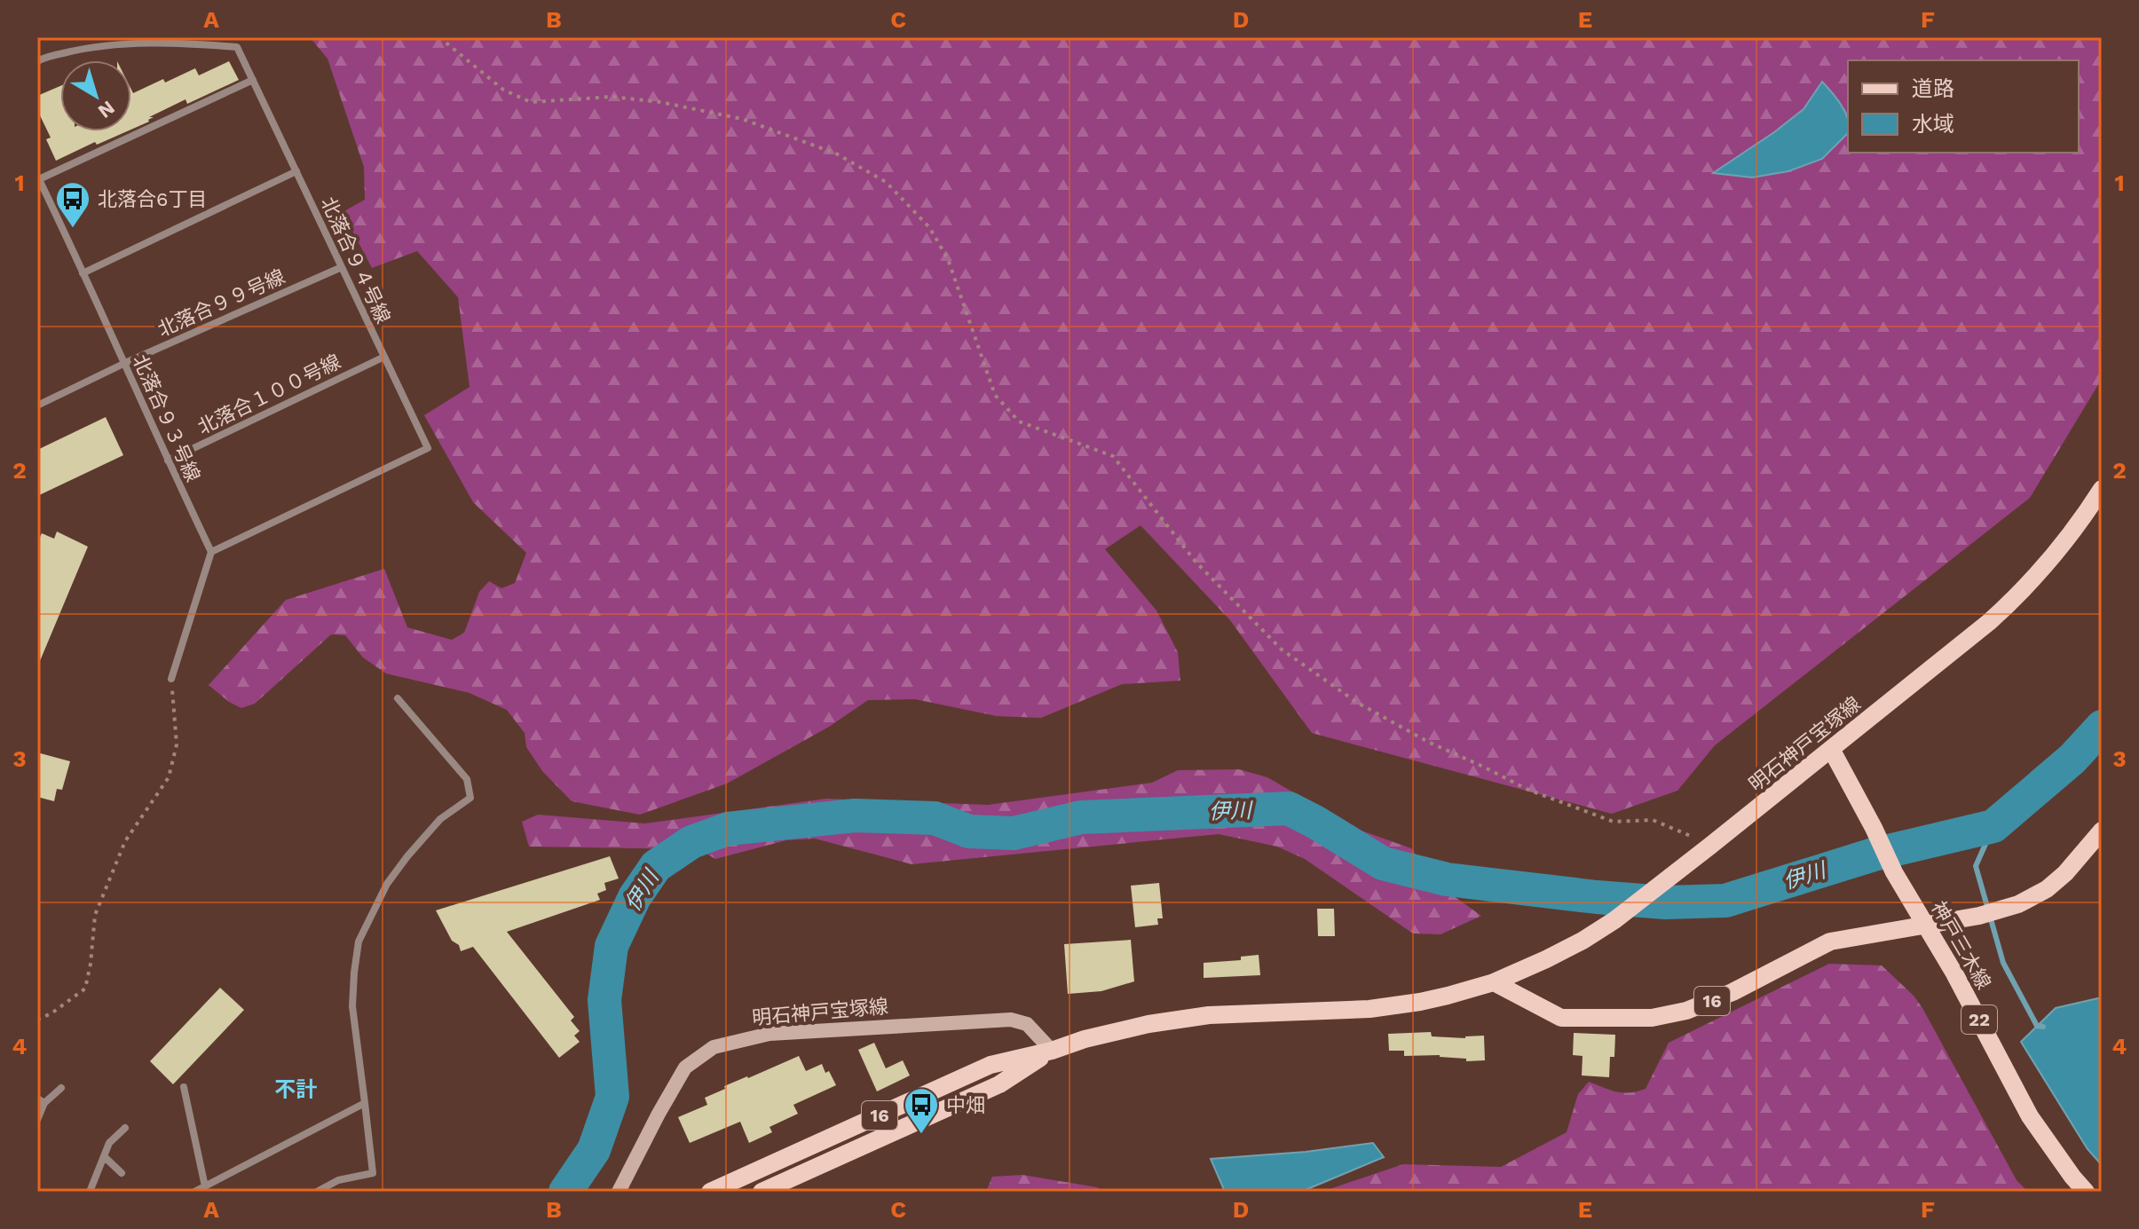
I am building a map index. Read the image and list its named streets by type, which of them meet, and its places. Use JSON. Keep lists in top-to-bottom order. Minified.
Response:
{"streets":{"main road":["明石神戸宝塚線","神戸三木線","16","22"],"street":["北落合９４号線","北落合９９号線","北落合１００号線","北落合９３号線"]},"crossings":[["北落合９４号線","北落合９９号線"],["北落合９４号線","北落合１００号線"],["北落合９４号線","北落合９３号線"],["北落合９９号線","北落合９３号線"],["北落合１００号線","北落合９３号線"],["明石神戸宝塚線","神戸三木線"],["明石神戸宝塚線","16"],["神戸三木線","16"]],"districts":["不計"],"water":["伊川"],"places":{"bus stop":["北落合6丁目","中畑"]},"legend":["道路","水域"],"north":"bottom right","grid":{"columns":["A","B","C","D","E","F"],"rows":["1","2","3","4"]}}
